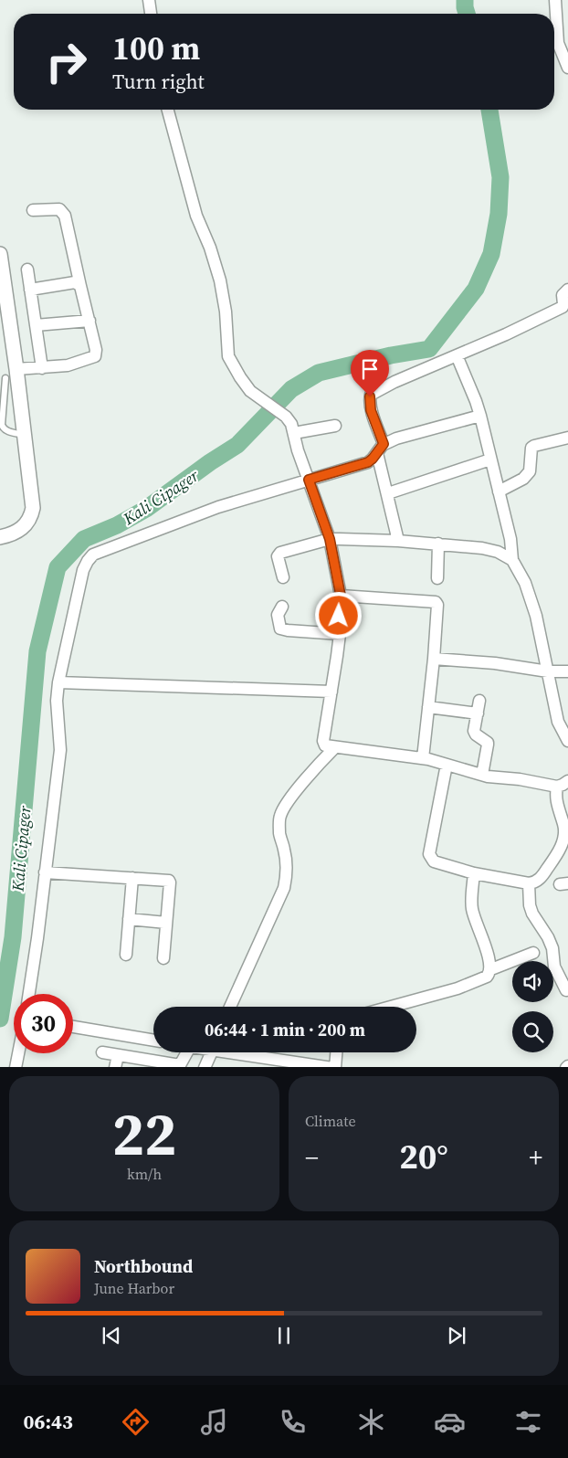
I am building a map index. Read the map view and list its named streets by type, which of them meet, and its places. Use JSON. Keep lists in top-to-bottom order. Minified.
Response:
{"water":["Kali Cipager"],"page":{"turn":["100 m","Turn right"],"limit":"30","trip":"06:44 · 1 min · 200 m","tile":[["22","km/h"],"Climate"],"heat":["−","20°","+"],"song":["Northbound","June Harbor"],"tabs":"06:43"}}
